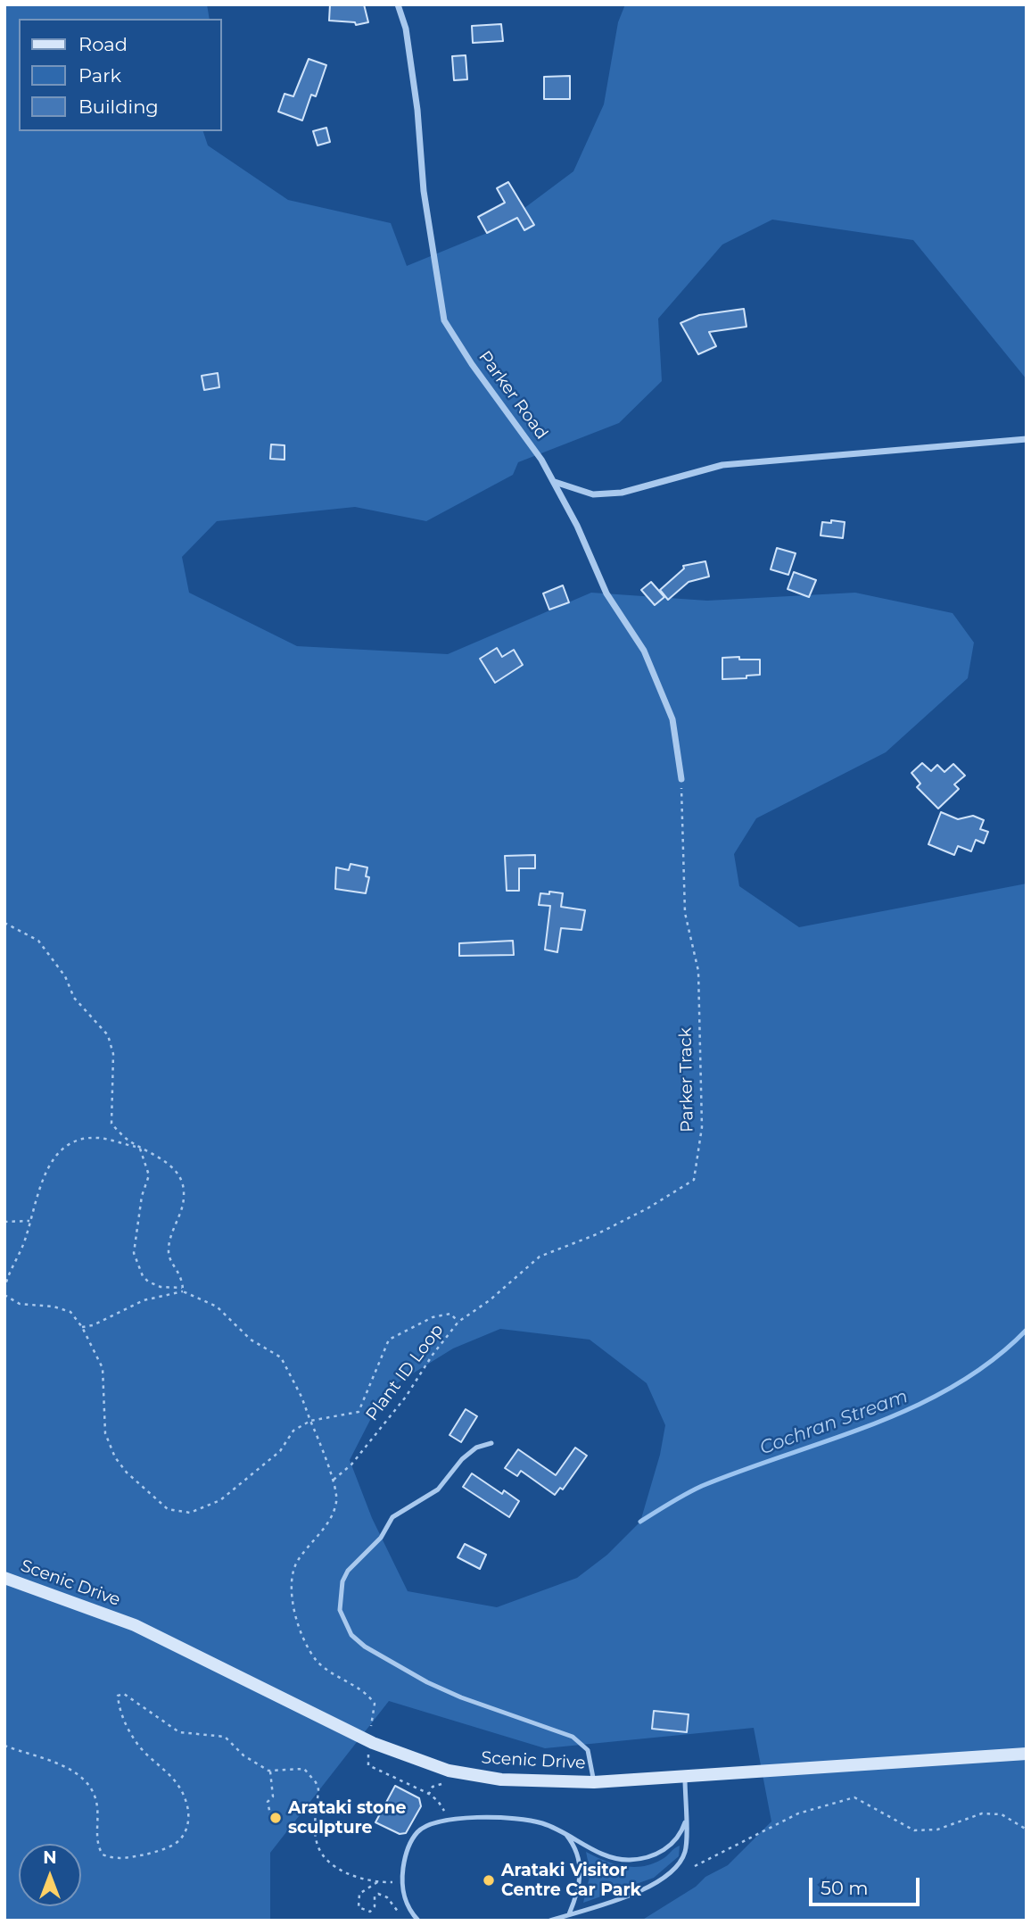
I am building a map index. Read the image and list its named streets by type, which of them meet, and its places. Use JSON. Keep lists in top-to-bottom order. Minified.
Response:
{"streets":{"street":["Parker Road","Scenic Drive"],"path":["Parker Track","Plant ID Loop"]},"crossings":[["Parker Road","Parker Track"],["Parker Track","Plant ID Loop"]],"water":["Cochran Stream"],"places":["Arataki stone sculpture","Arataki Visitor Centre Car Park"],"legend":["Road","Park","Building"],"scale_bar":"50 m","north":"top"}
